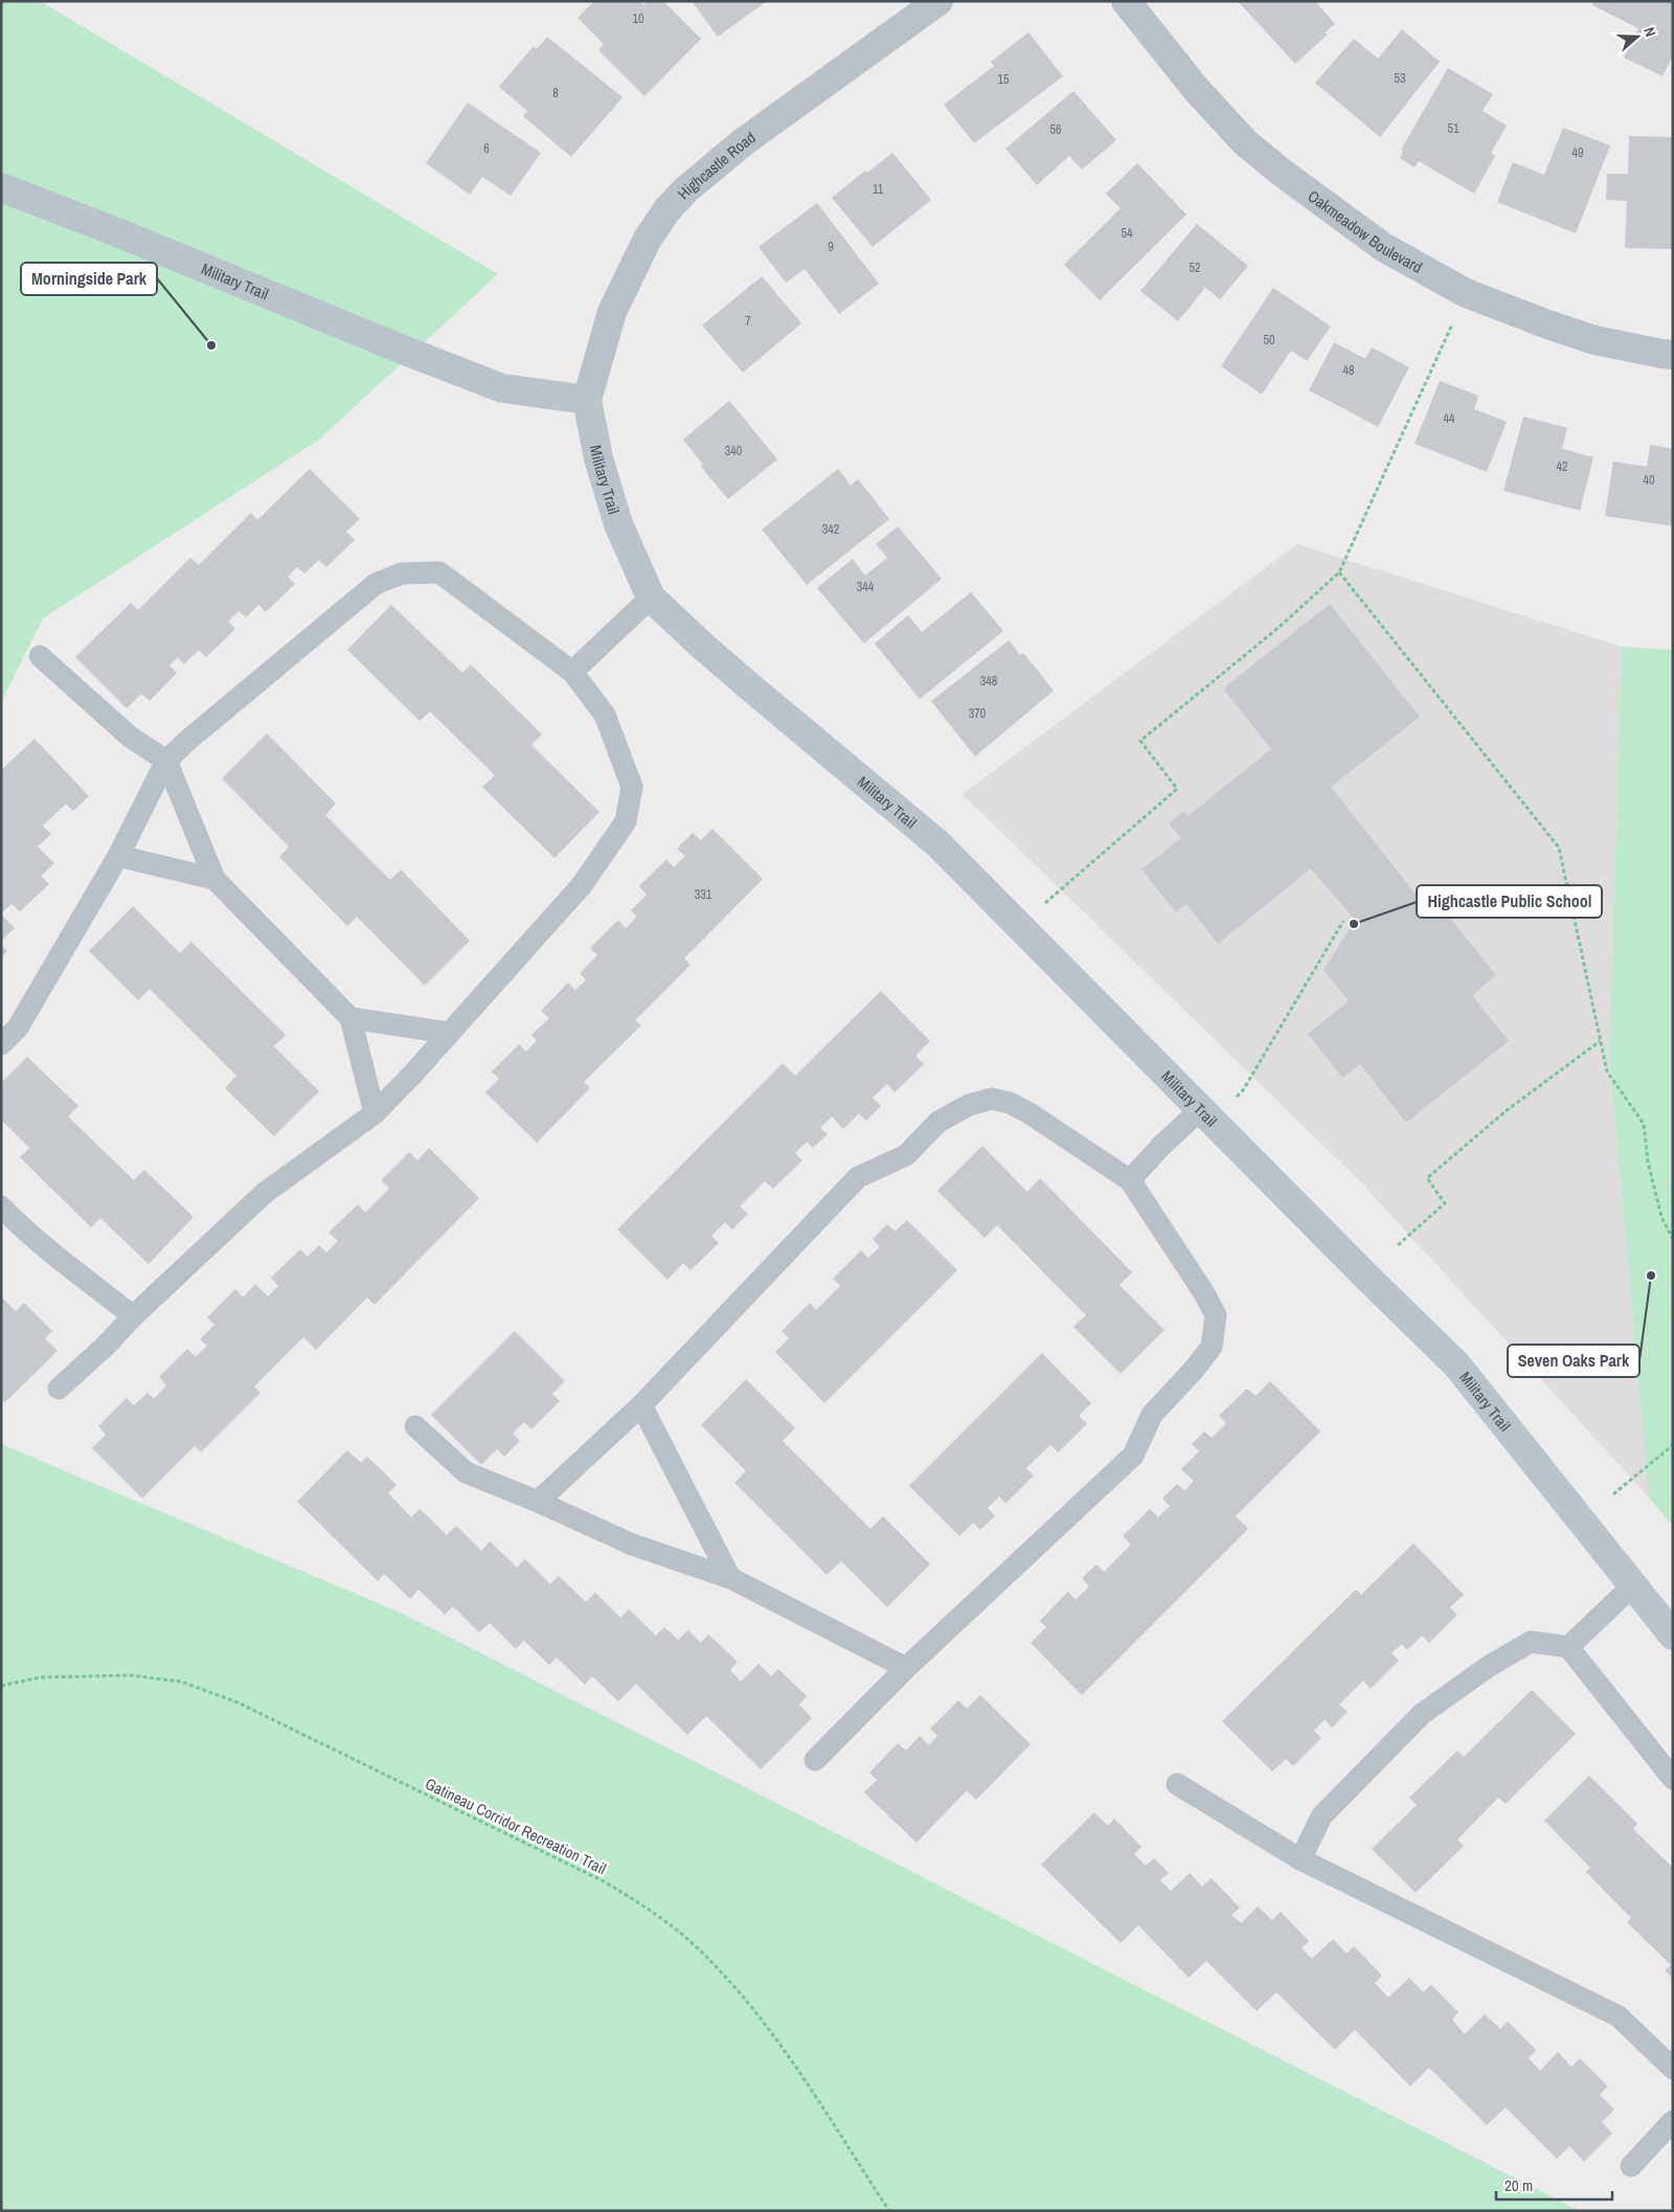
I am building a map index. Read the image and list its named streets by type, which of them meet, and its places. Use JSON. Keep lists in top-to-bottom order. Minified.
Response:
{"streets":{"street":["Highcastle Road","Oakmeadow Boulevard","Military Trail"],"path":["Gatineau Corridor Recreation Trail"]},"crossings":[["Highcastle Road","Military Trail"]],"places":["Morningside Park","Highcastle Public School","Seven Oaks Park"],"house_numbers":["10","53","15","8","51","56","6","49","11","54","9","52","7","50","48","44","340","42","40","342","344","348","370","331"],"scale_bar":"20 m","north":"right"}
